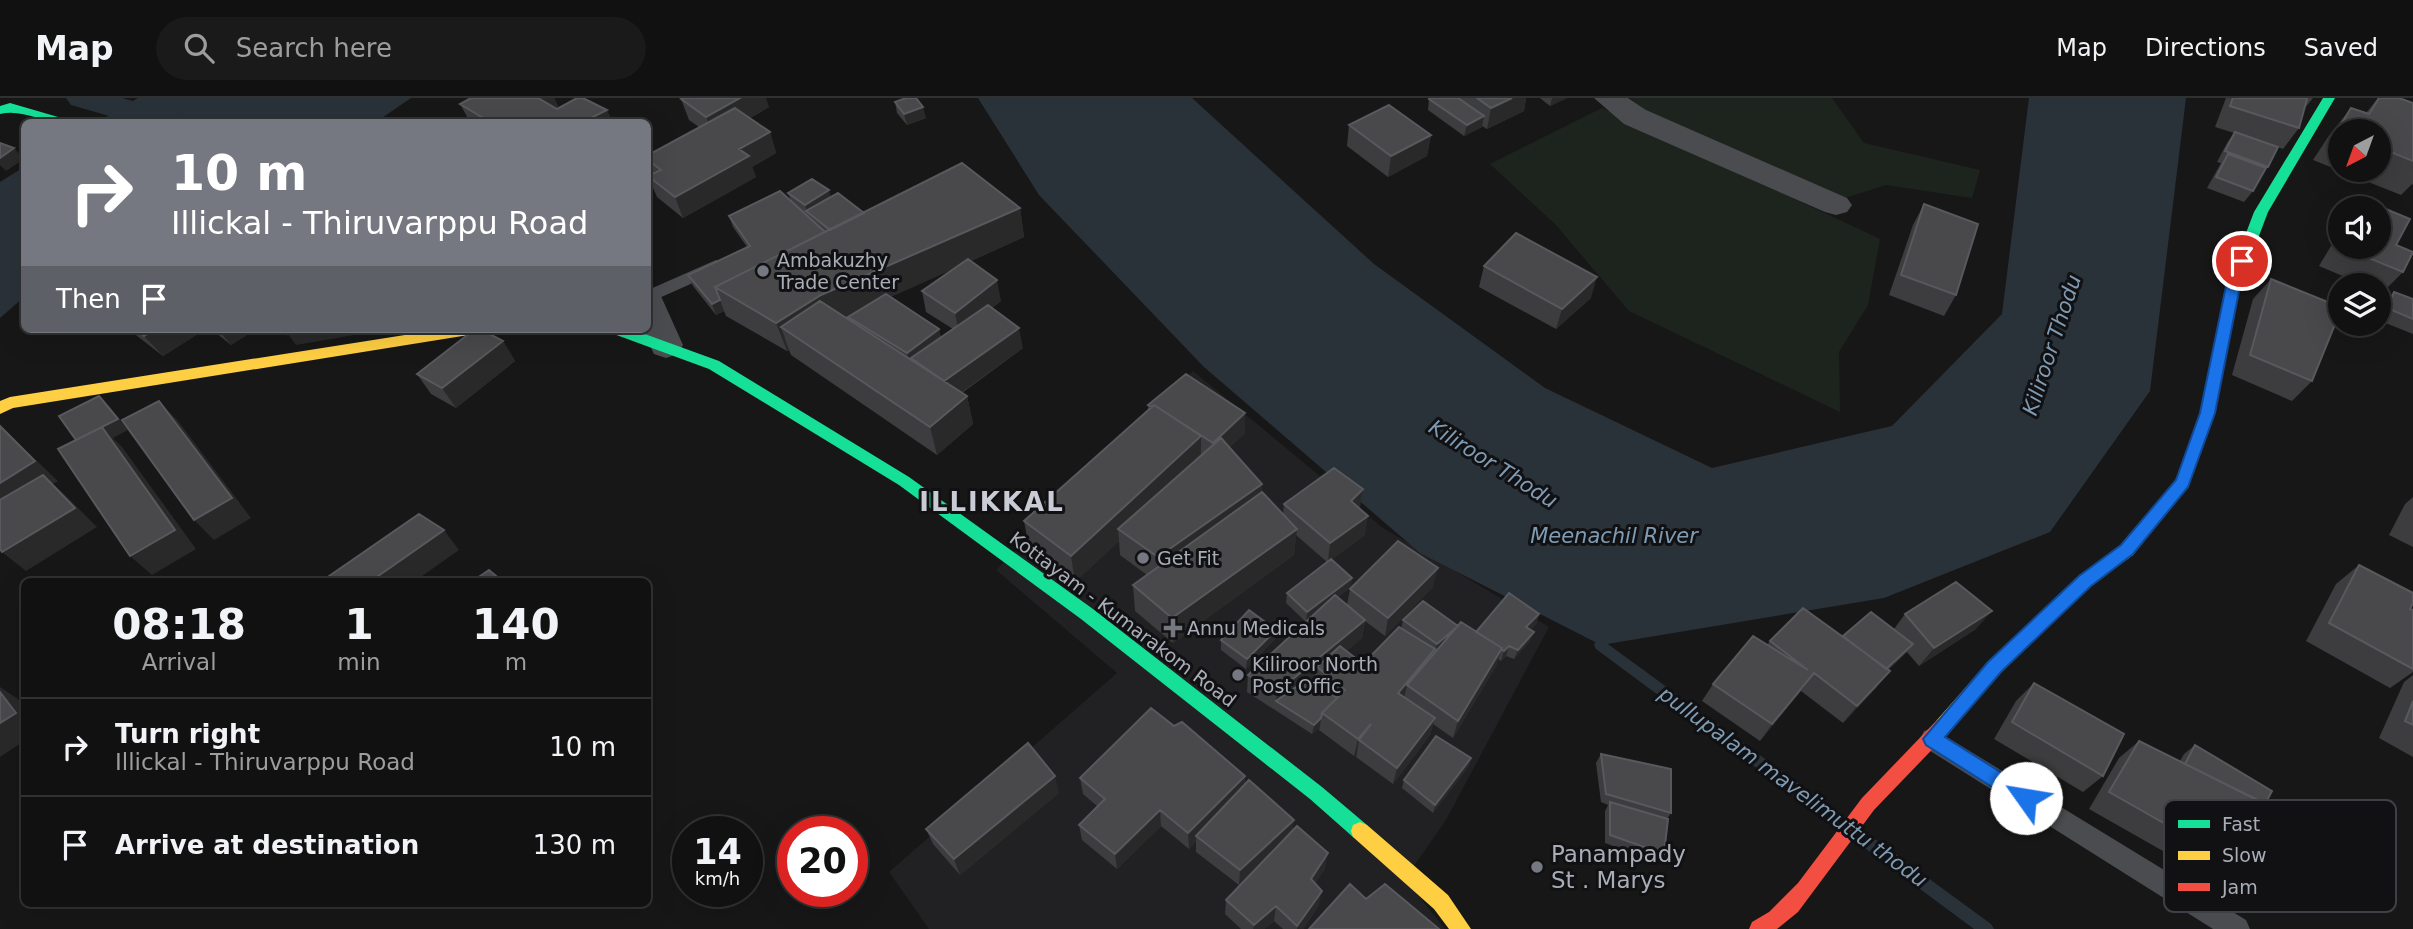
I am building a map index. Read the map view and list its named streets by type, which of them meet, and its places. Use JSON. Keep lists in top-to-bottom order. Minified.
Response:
{"streets":{"main road":["Kottayam - Kumarakom Road"]},"districts":["ILLIKKAL"],"water":["Kiliroor Thodu","Meenachil River","pullupalam mavelimuttu thodu"],"places":{"other":["Ambakuzhy Trade Center","Get Fit","Kiliroor North Post Offic","Panampady St . Marys"],"health":["Annu Medicals"]},"legend":["Fast","Slow","Jam"],"north":"bottom left","page":{"header":"Map","search":"Search here","nav":["Map","Directions","Saved"],"turn":["10 m","Illickal - Thiruvarppu Road"],"then":"Then","eta":["08:18","Arrival","1","min","140","m"],"list":[{"name":"Turn right","note":"Illickal - Thiruvarppu Road","value":"10 m"},{"name":"Arrive at destination","value":"130 m"}],"speed":"14 km/h","limit":"20"}}
